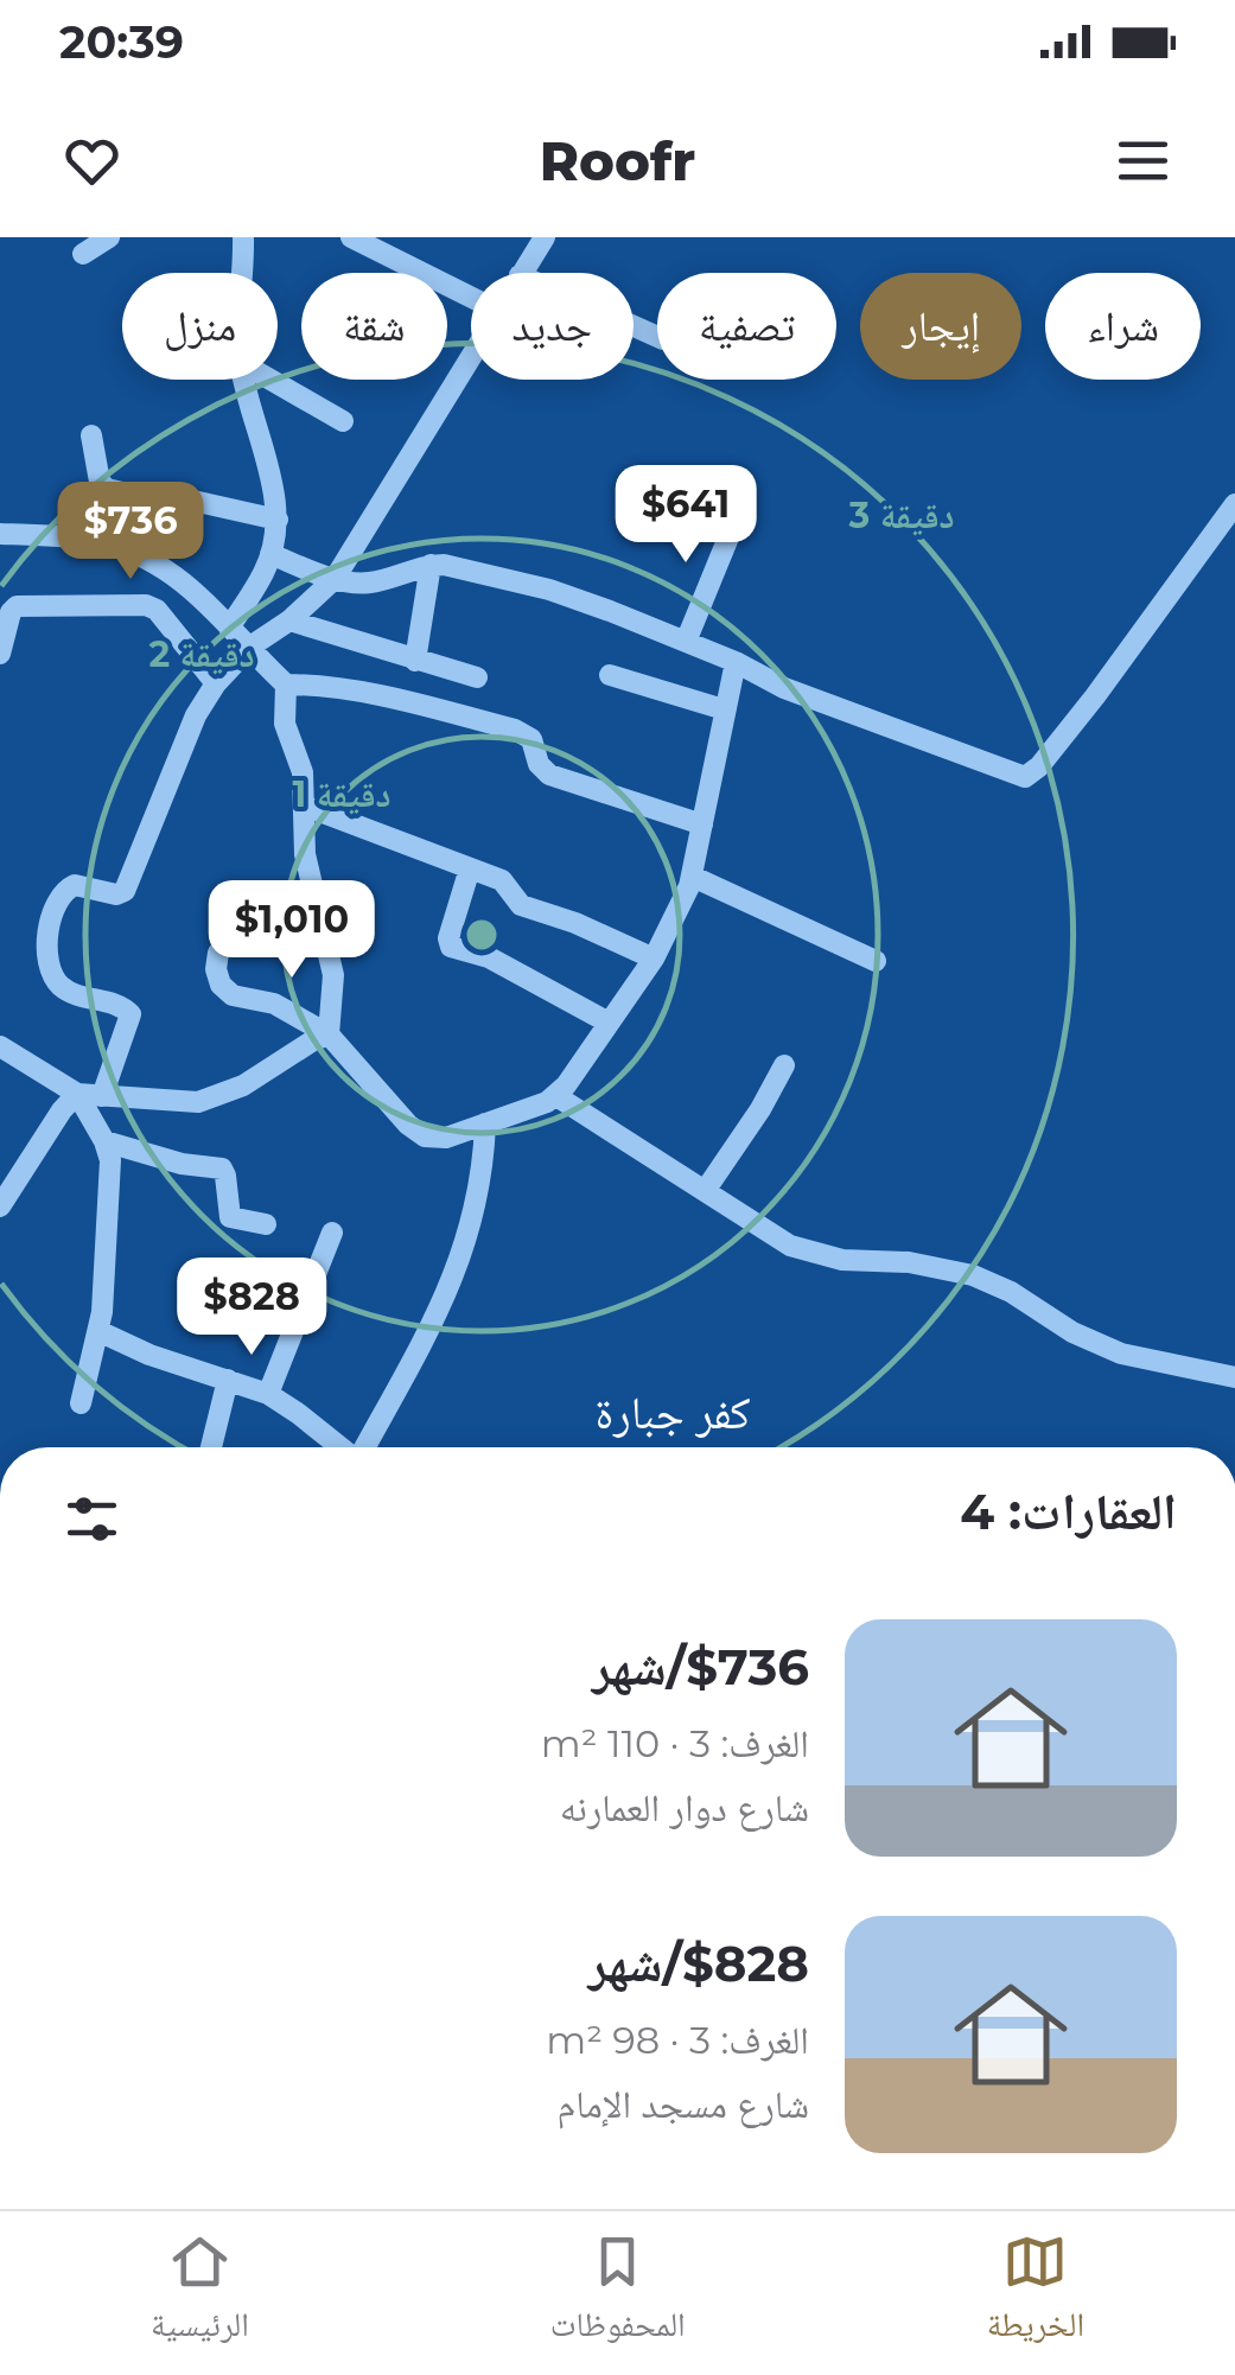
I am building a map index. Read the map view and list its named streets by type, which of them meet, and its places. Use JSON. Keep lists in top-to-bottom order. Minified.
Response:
{"districts":["كفر جبارة"],"page":{"status":"20:39","header":"Roofr","chip":["شراء","إيجار","تصفية","جديد","شقة","منزل"],"price":["$641","$736","$1,010","$828"],"heading":"العقارات: 4","list":[{"name":"$736/شهر","note":"الغرف: 3 · 110 m² · شارع دوار العمارنه"},{"name":"$828/شهر","note":"الغرف: 3 · 98 m² · شارع مسجد الإمام"}],"tabs":["الخريطة","المحفوظات","الرئيسية"]},"rings":["3 دقيقة","2 دقيقة","1 دقيقة"]}
